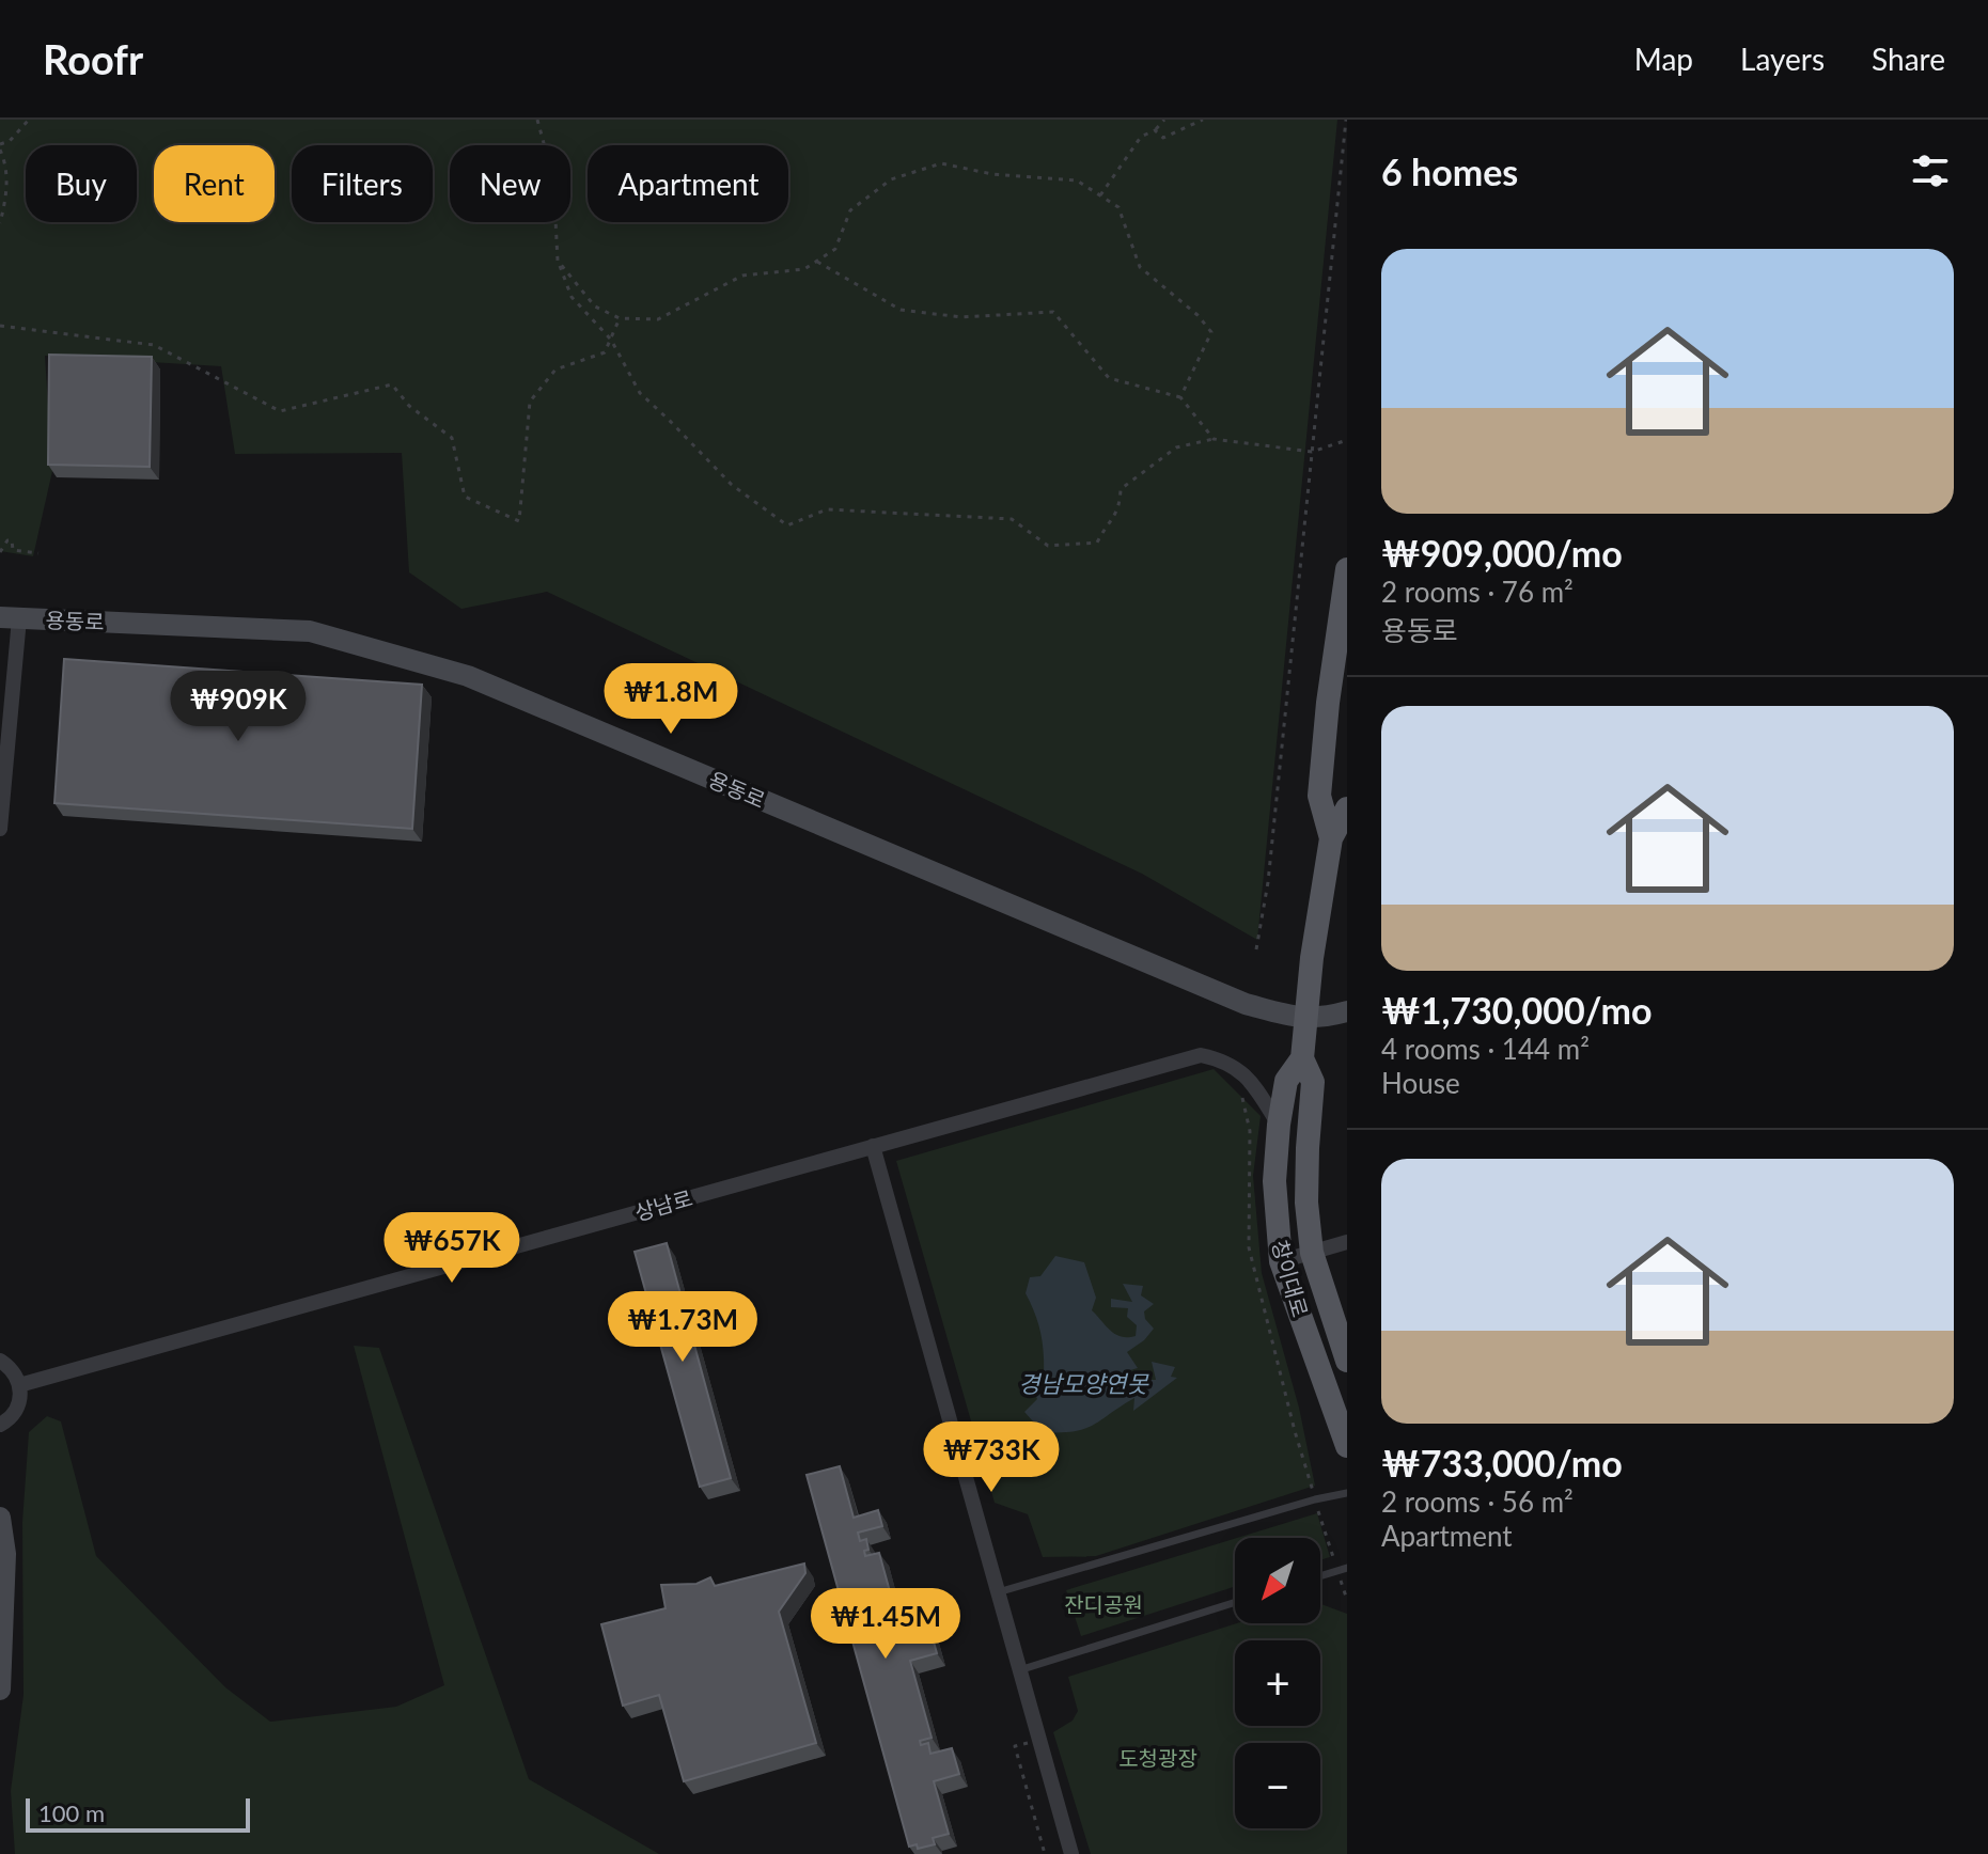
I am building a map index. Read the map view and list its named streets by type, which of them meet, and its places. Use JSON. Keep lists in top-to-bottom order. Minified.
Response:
{"streets":{"main road":["창이대로"],"street":["용동로","상남로"]},"crossings":[["용동로","창이대로"]],"water":["경남모양연못"],"parks":["잔디공원","도청광장"],"scale_bar":"100 m","north":"bottom left","page":{"header":"Roofr","nav":["Map","Layers","Share"],"heading":"6 homes","chip":["Buy","Rent","Filters","New","Apartment"],"list":[{"name":"₩909,000/mo","note":"2 rooms · 76 m² · 용동로"},{"name":"₩1,730,000/mo","note":"4 rooms · 144 m² · House"},{"name":"₩733,000/mo","note":"2 rooms · 56 m² · Apartment"}],"price":["₩1.8M","₩909K","₩657K","₩1.73M","₩733K","₩1.45M"],"map_buttons":["+","−"],"scale":"100 m"}}
